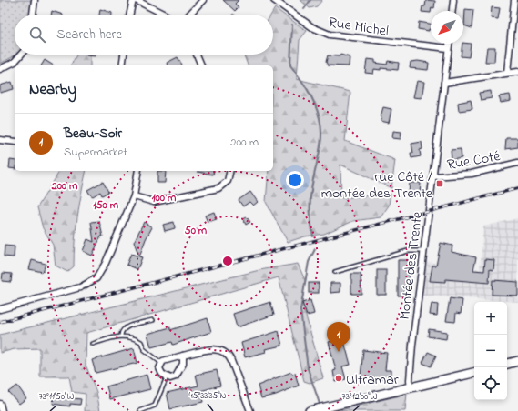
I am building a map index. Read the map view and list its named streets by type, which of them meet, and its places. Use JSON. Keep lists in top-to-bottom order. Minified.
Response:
{"streets":{"street":["Rue Michel","Rue Coté","Montée des Trente"]},"crossings":[["Rue Michel","Montée des Trente"],["Rue Coté","Montée des Trente"]],"places":{"transit":["rue Côté / montée des Trente"],"other":["Ultramar"]},"north":"bottom left","page":{"search":"Search here","heading":"Nearby","list":[{"mark":"1","name":"Beau-Soir","note":"Supermarket","value":"200 m"}],"map_buttons":["+","−"],"pins":"1"},"coordinates":["45°33'35\"N","73°11'50\"W","73°12'00\"W"],"rings":["200 m","100 m","150 m","50 m"]}
